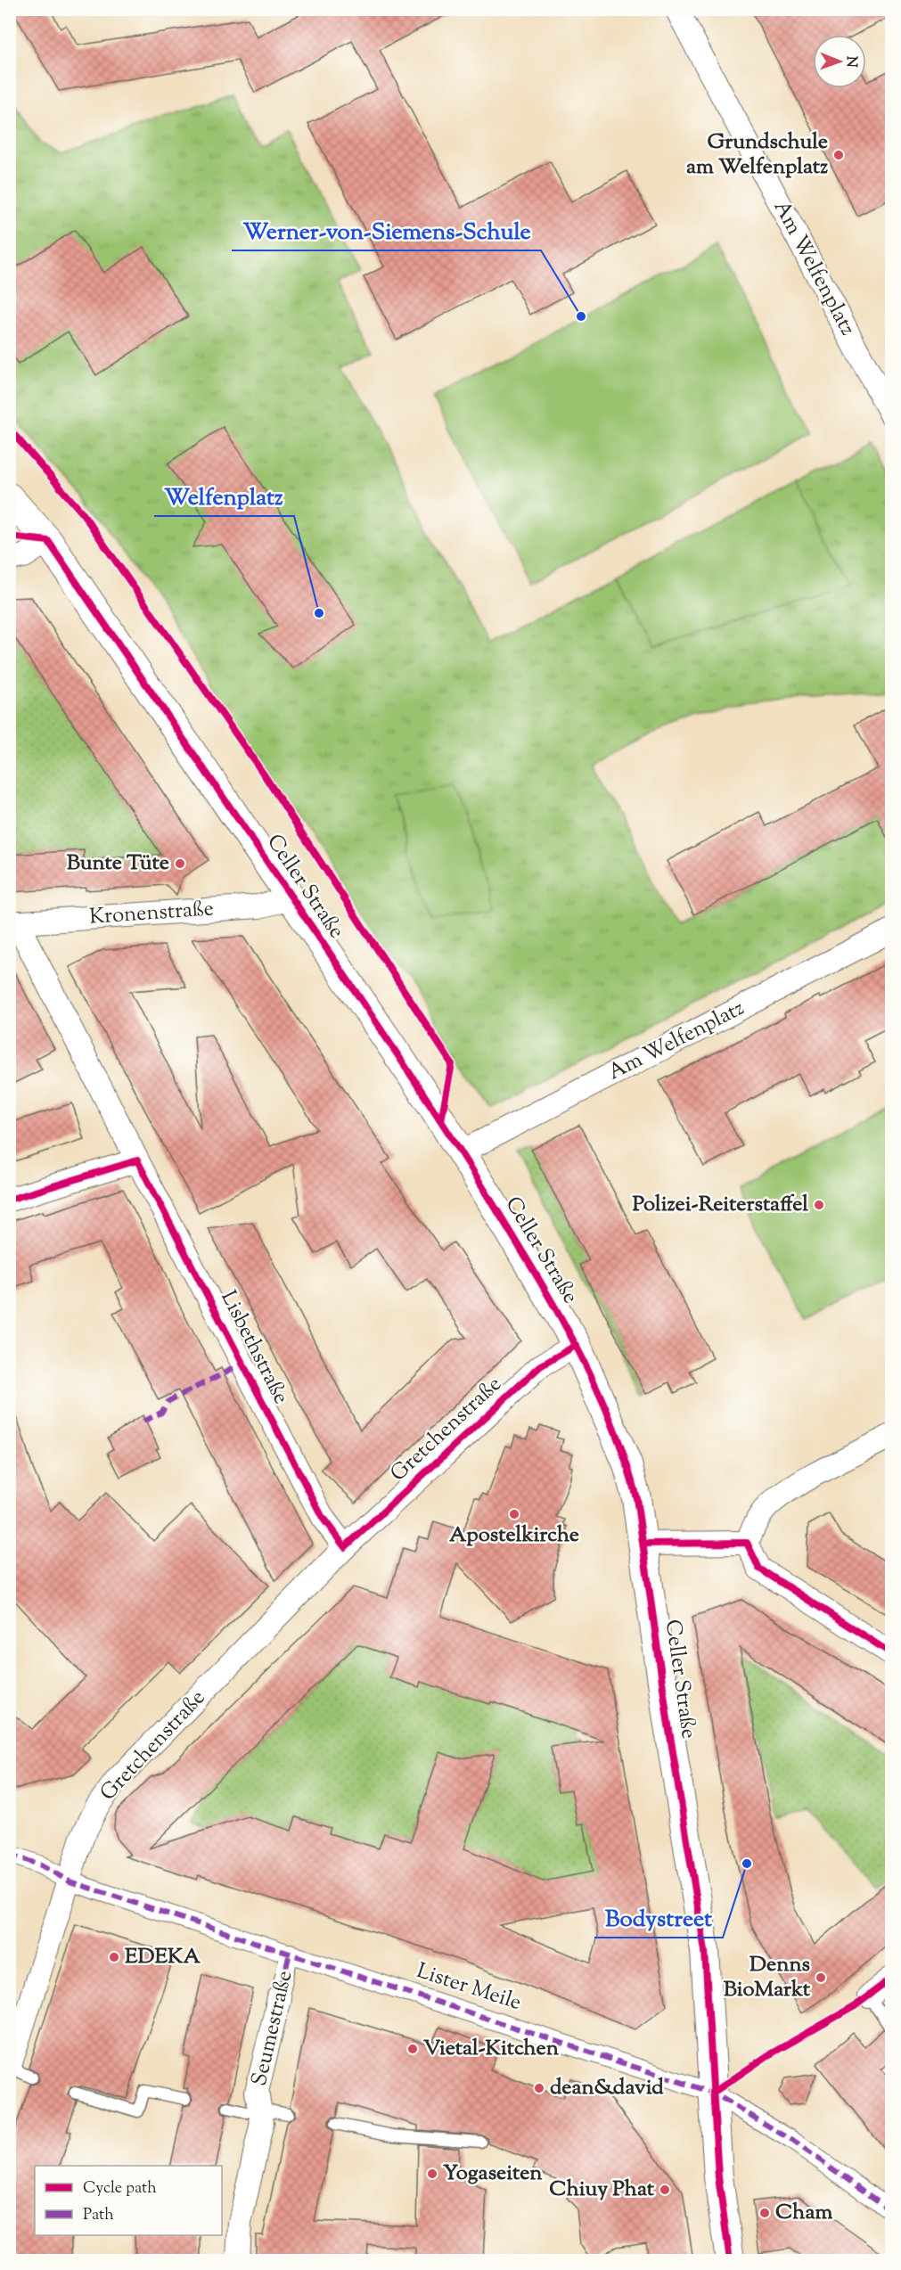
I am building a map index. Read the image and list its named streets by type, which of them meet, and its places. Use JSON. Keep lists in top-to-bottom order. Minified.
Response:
{"streets":{"street":["Am Welfenplatz","Celler Straße","Kronenstraße","Lisbethstraße","Gretchenstraße","Lister Meile","Seumestraße"]},"crossings":[["Am Welfenplatz","Celler Straße"],["Celler Straße","Kronenstraße"],["Celler Straße","Gretchenstraße"],["Celler Straße","Lister Meile"],["Kronenstraße","Lisbethstraße"],["Lisbethstraße","Gretchenstraße"],["Gretchenstraße","Lister Meile"],["Lister Meile","Seumestraße"]],"places":["Grundschule am Welfenplatz","Werner-von-Siemens-Schule","Welfenplatz","Bunte Tüte","Polizei-Reiterstaffel","Apostelkirche","Bodystreet","EDEKA","Denns BioMarkt","Vietal-Kitchen","dean&david","Yogaseiten","Chiuy Phat","Cham"],"legend":["Cycle path","Path"],"north":"right"}
